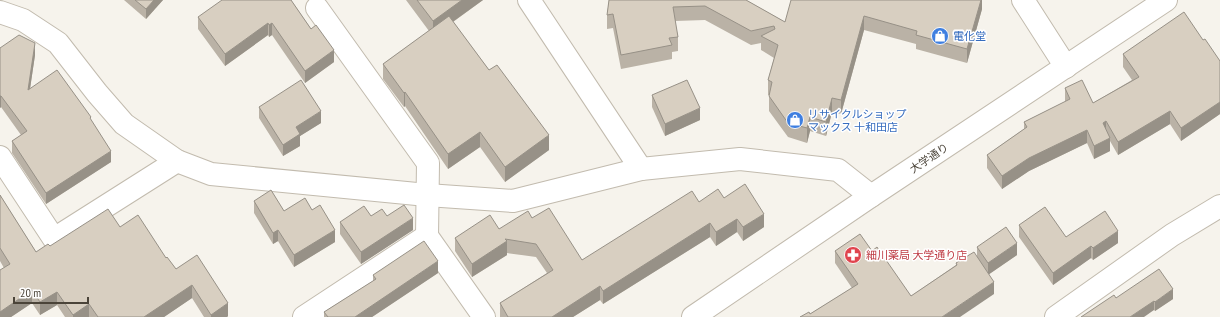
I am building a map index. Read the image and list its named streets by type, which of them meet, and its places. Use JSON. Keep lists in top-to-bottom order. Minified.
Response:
{"streets":{"street":["大学通り"]},"places":{"shop":["電化堂","リサイクルショップ マックス 十和田店"],"pharmacy":["細川薬局 大学通り店"]},"scale_bar":"20 m"}
